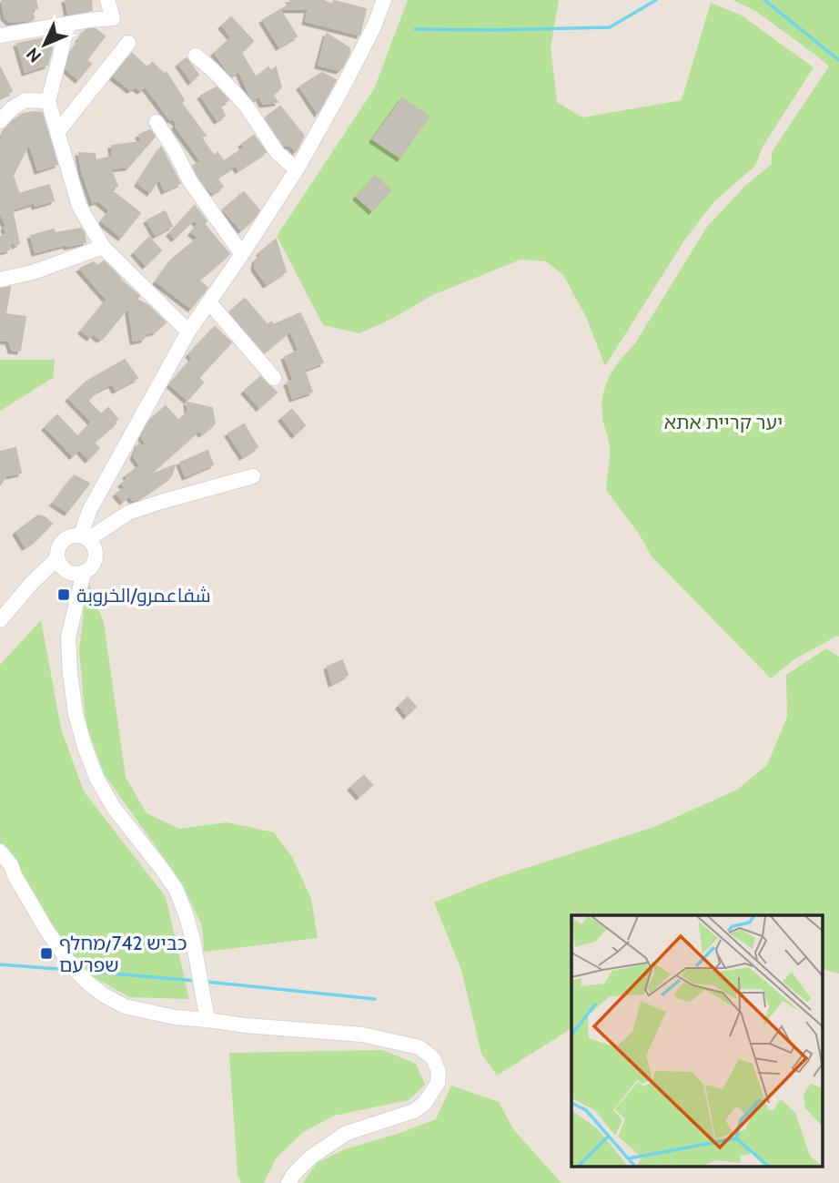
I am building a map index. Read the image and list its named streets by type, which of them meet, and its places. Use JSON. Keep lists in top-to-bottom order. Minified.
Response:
{"parks":["יער קריית אתא"],"places":{"transit":["شفاعمرو/الخروبة","כביש 742/מחלף שפרעם"]},"north":"bottom left"}
